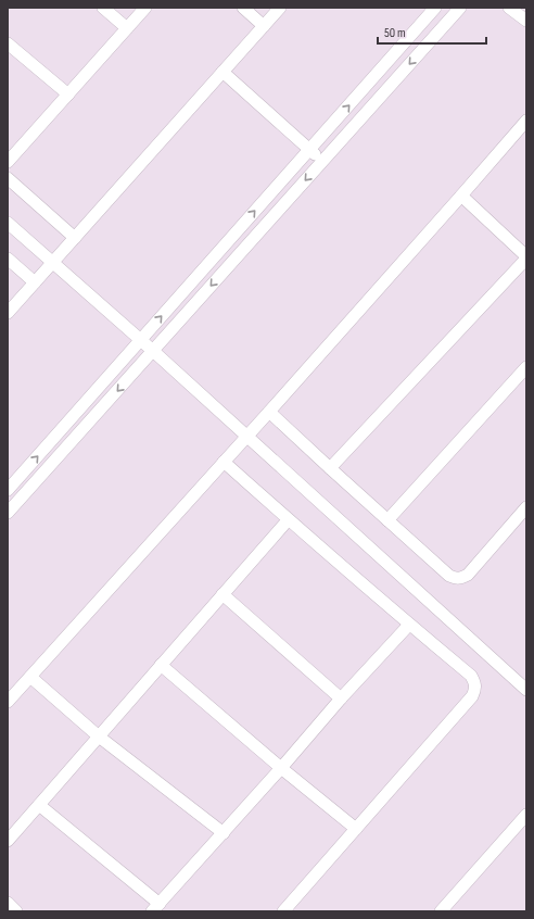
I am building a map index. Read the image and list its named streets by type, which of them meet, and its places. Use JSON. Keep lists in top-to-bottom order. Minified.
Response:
{"scale_bar":"50 m"}
